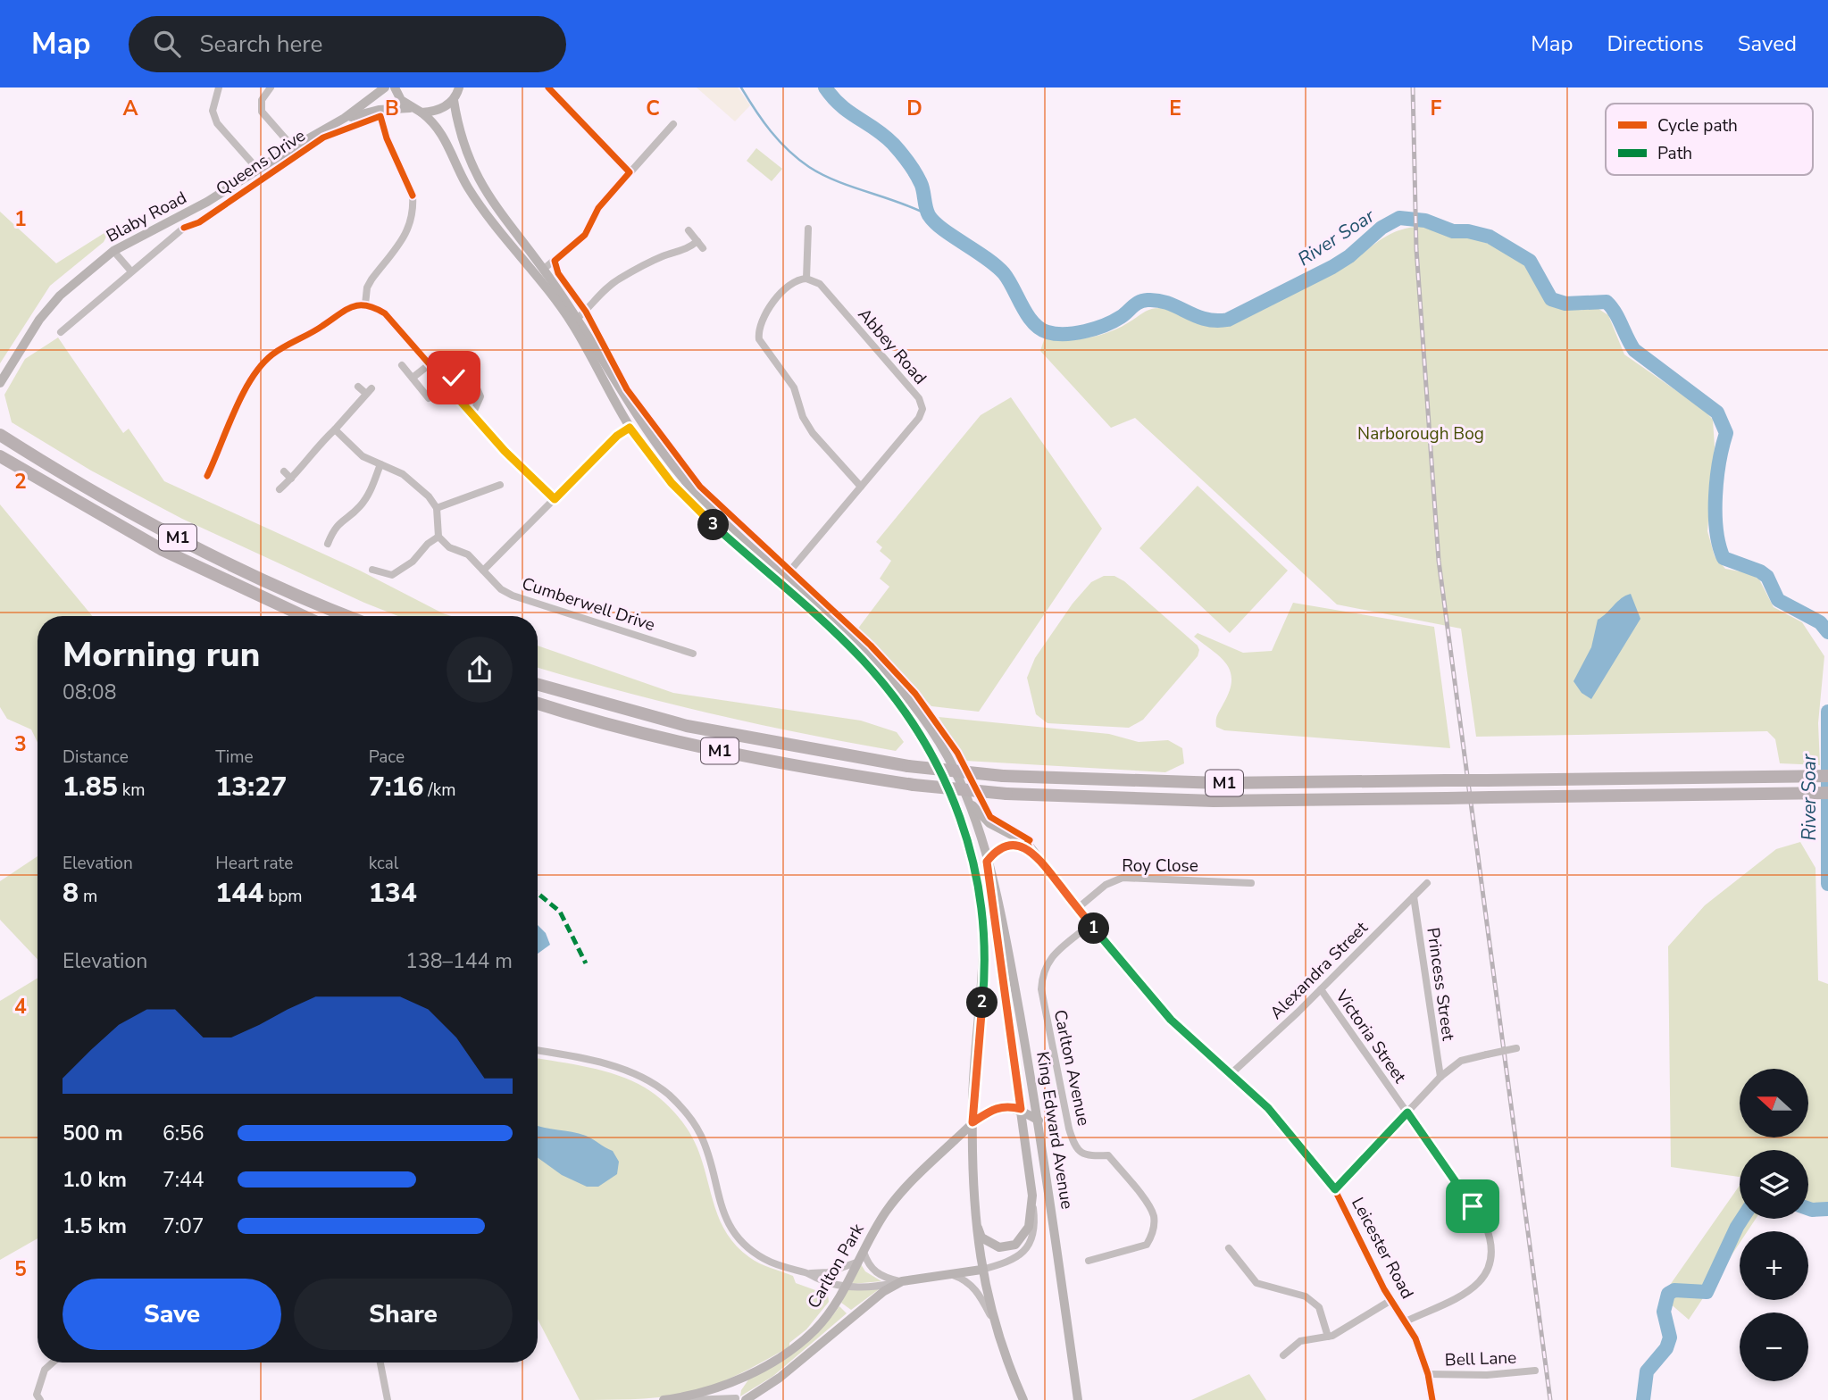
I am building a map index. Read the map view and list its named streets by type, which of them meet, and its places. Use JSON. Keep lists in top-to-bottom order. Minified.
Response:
{"streets":{"highway":["M1"],"main road":["Blaby Road","King Edward Avenue","Leicester Road","Carlton Park"],"street":["Abbey Road","Cumberwell Drive","Roy Close","Alexandra Street","Princess Street","Victoria Street","Carlton Avenue","Bell Lane"],"cycle path":["Queens Drive"]},"crossings":[["Roy Close","Leicester Road"],["Alexandra Street","Princess Street"],["Alexandra Street","Victoria Street"],["Alexandra Street","Leicester Road"],["Victoria Street","Leicester Road"],["Carlton Avenue","Leicester Road"],["King Edward Avenue","Leicester Road"],["King Edward Avenue","Carlton Park"],["Leicester Road","Bell Lane"]],"water":["River Soar"],"parks":["Narborough Bog"],"legend":["Cycle path","Path"],"north":"left","page":{"header":"Map","search":"Search here","nav":["Map","Directions","Saved"],"pins":["3","1","2"],"heading":["Morning run","08:08"],"stats":[["Distance","1.85 km"],["Time","13:27"],["Pace","7:16 /km"],["Elevation","8 m"],["Heart rate","144 bpm"],["kcal","134"]],"chart":["Elevation","138–144 m"],"map_buttons":["+","−"],"list":[{"name":"500 m","note":"6:56"},{"name":"1.0 km","note":"7:44"},{"name":"1.5 km","note":"7:07"}],"buttons":["Save","Share"]},"grid":{"columns":["A","B","C","D","E","F"],"rows":["1","2","3","4","5"]}}
